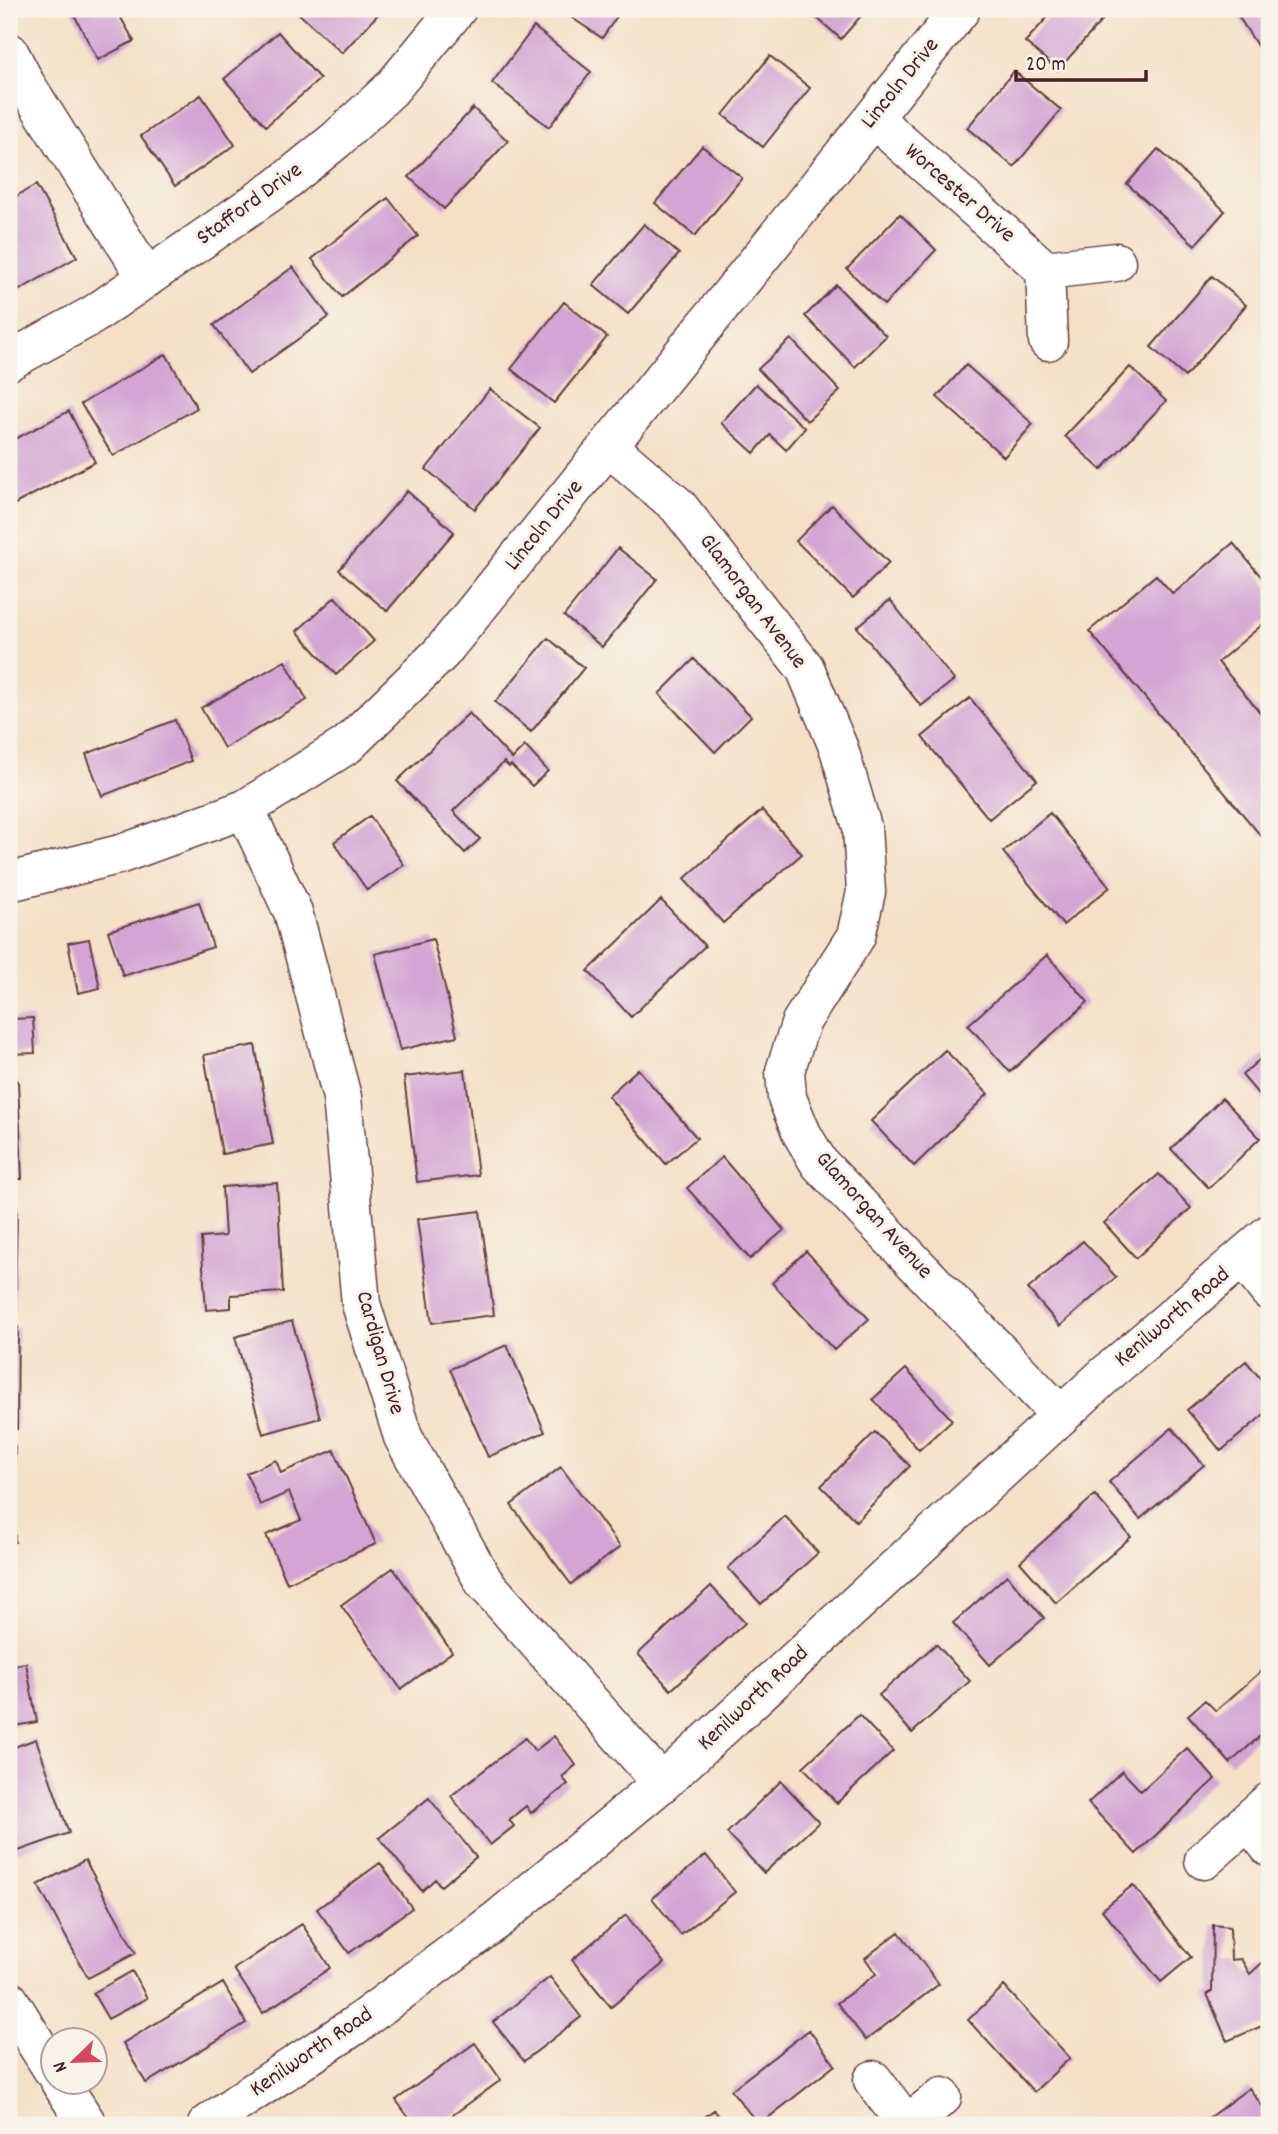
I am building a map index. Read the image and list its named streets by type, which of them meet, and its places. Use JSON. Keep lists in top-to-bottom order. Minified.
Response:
{"streets":{"street":["Lincoln Drive","Worcester Drive","Stafford Drive","Glamorgan Avenue","Kenilworth Road","Cardigan Drive"]},"crossings":[["Lincoln Drive","Worcester Drive"],["Lincoln Drive","Glamorgan Avenue"],["Lincoln Drive","Cardigan Drive"],["Glamorgan Avenue","Kenilworth Road"],["Kenilworth Road","Cardigan Drive"]],"scale_bar":"20 m","north":"bottom left"}
